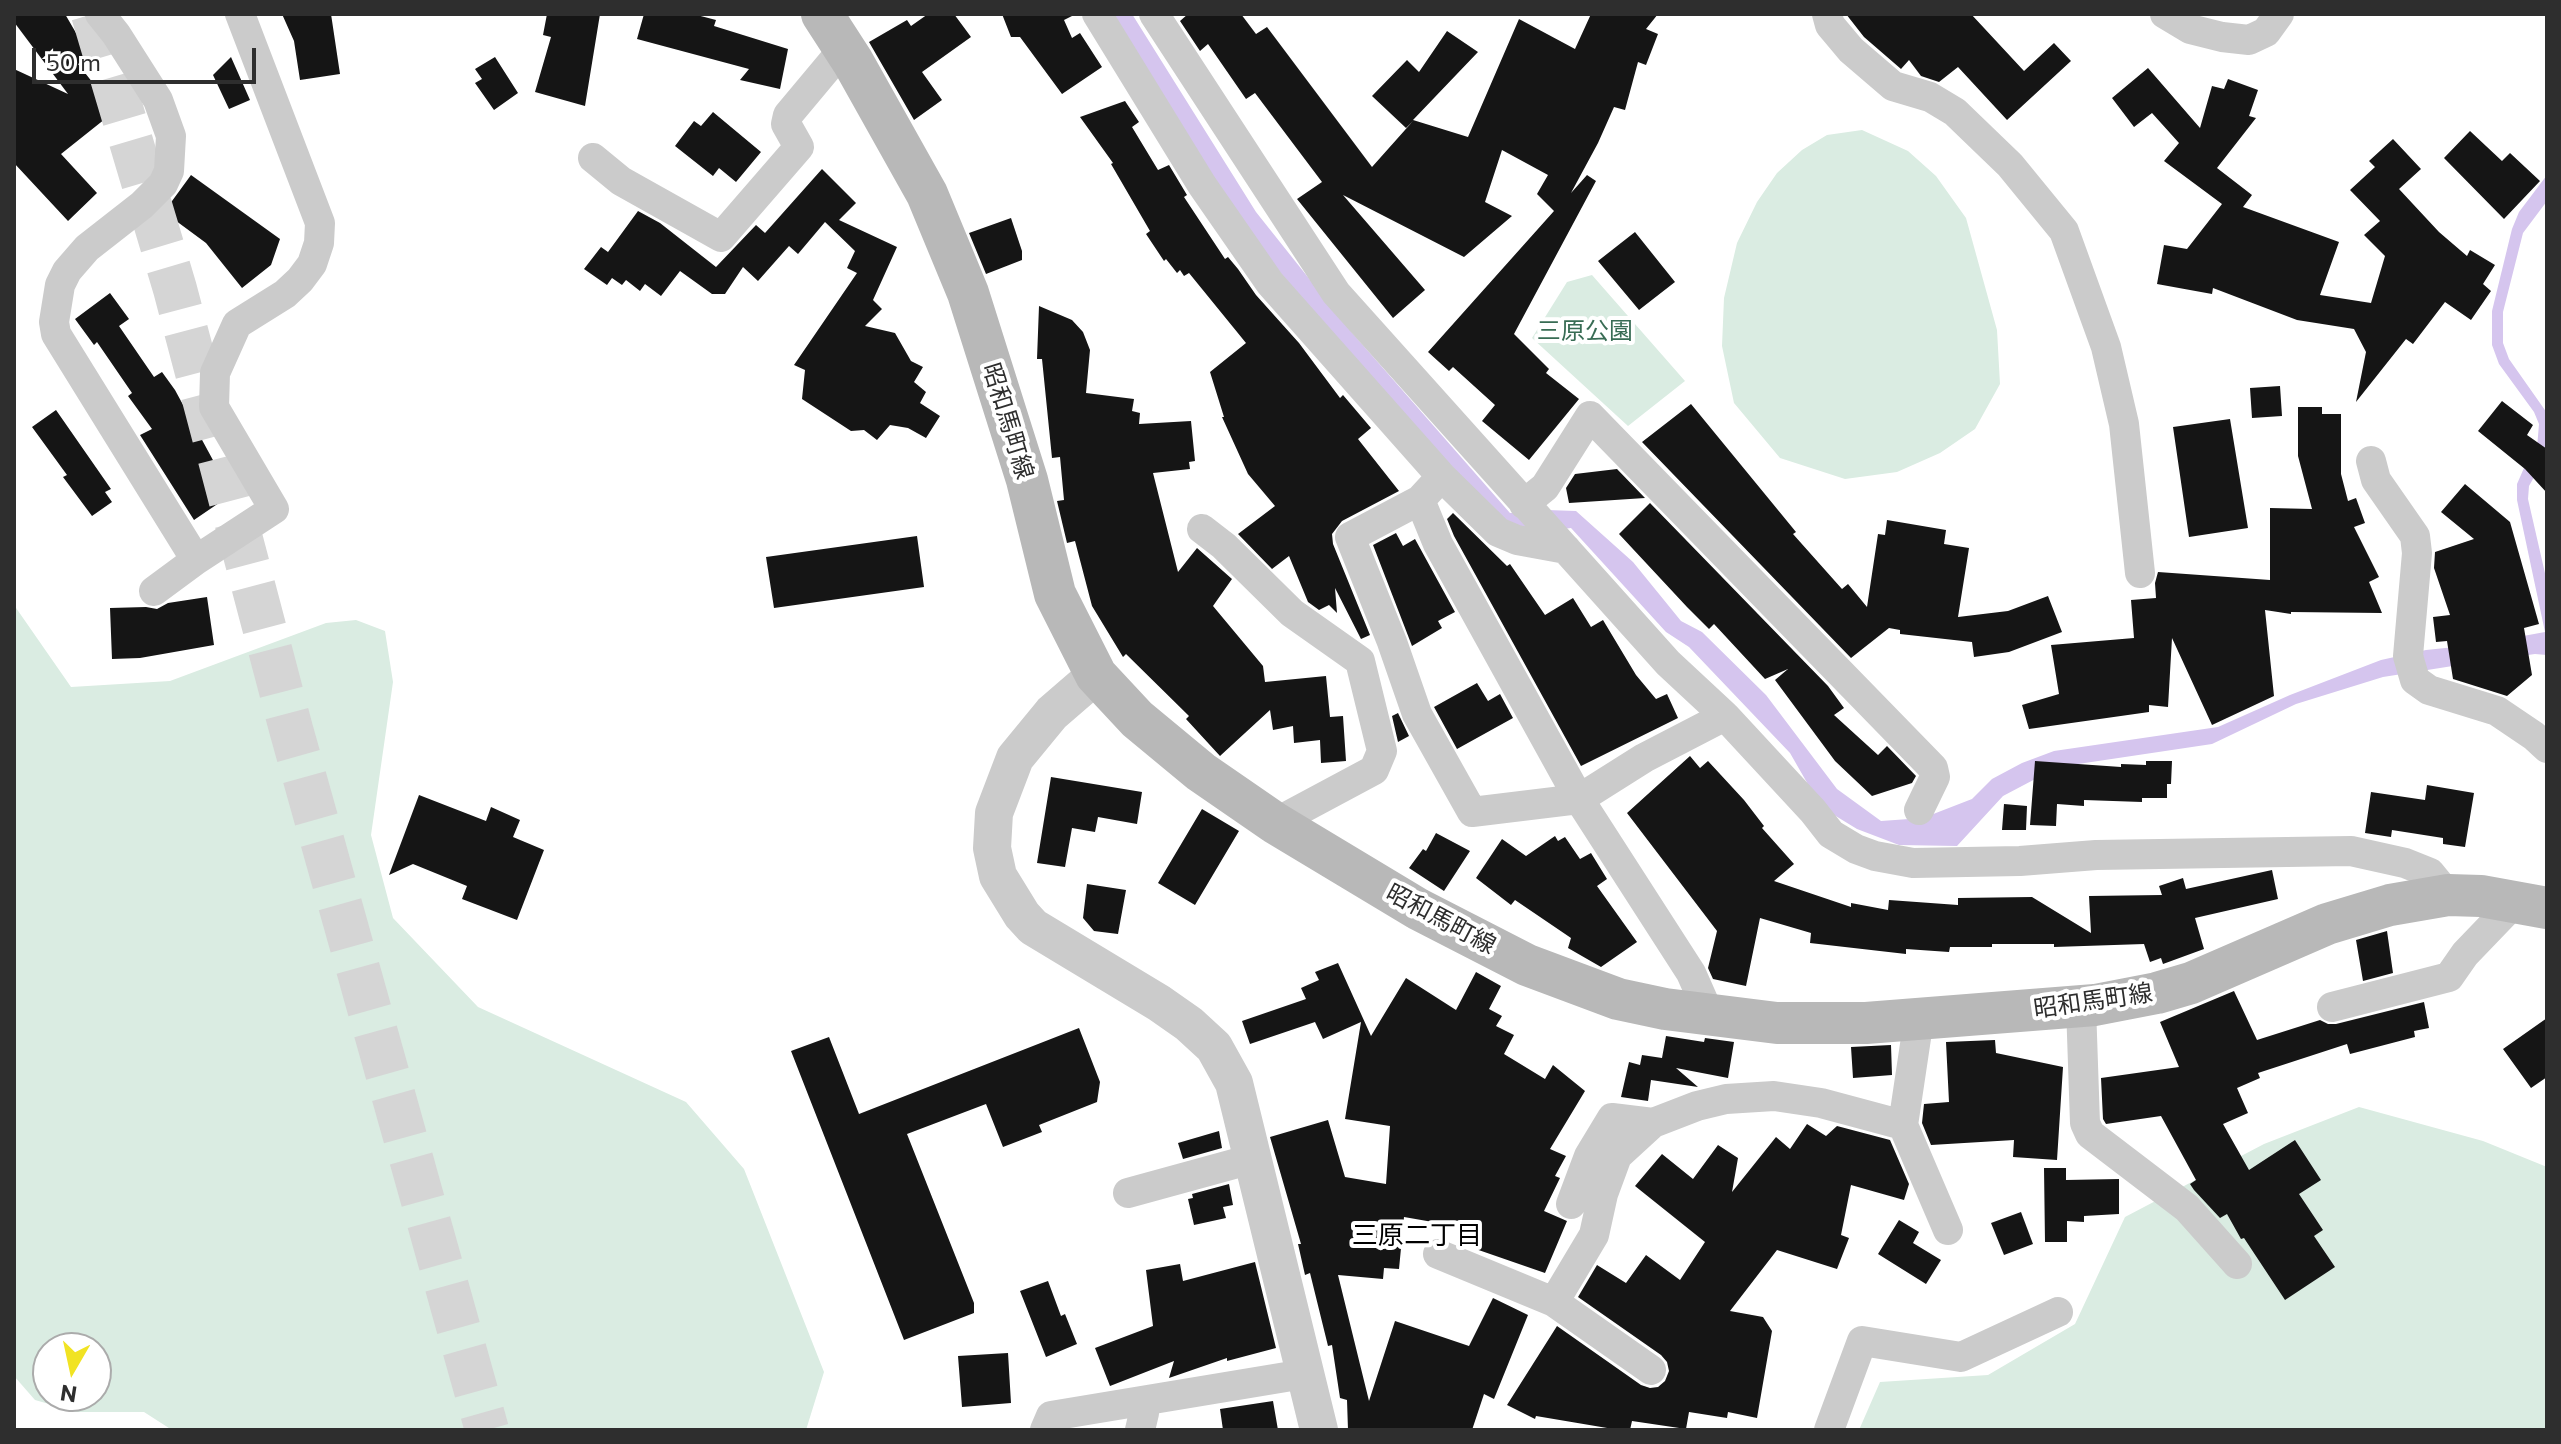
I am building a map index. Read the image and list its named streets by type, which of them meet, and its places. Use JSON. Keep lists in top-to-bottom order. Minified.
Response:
{"streets":{"main road":["昭和馬町線"]},"districts":["三原二丁目"],"parks":["三原公園"],"scale_bar":"50 m","north":"bottom"}
